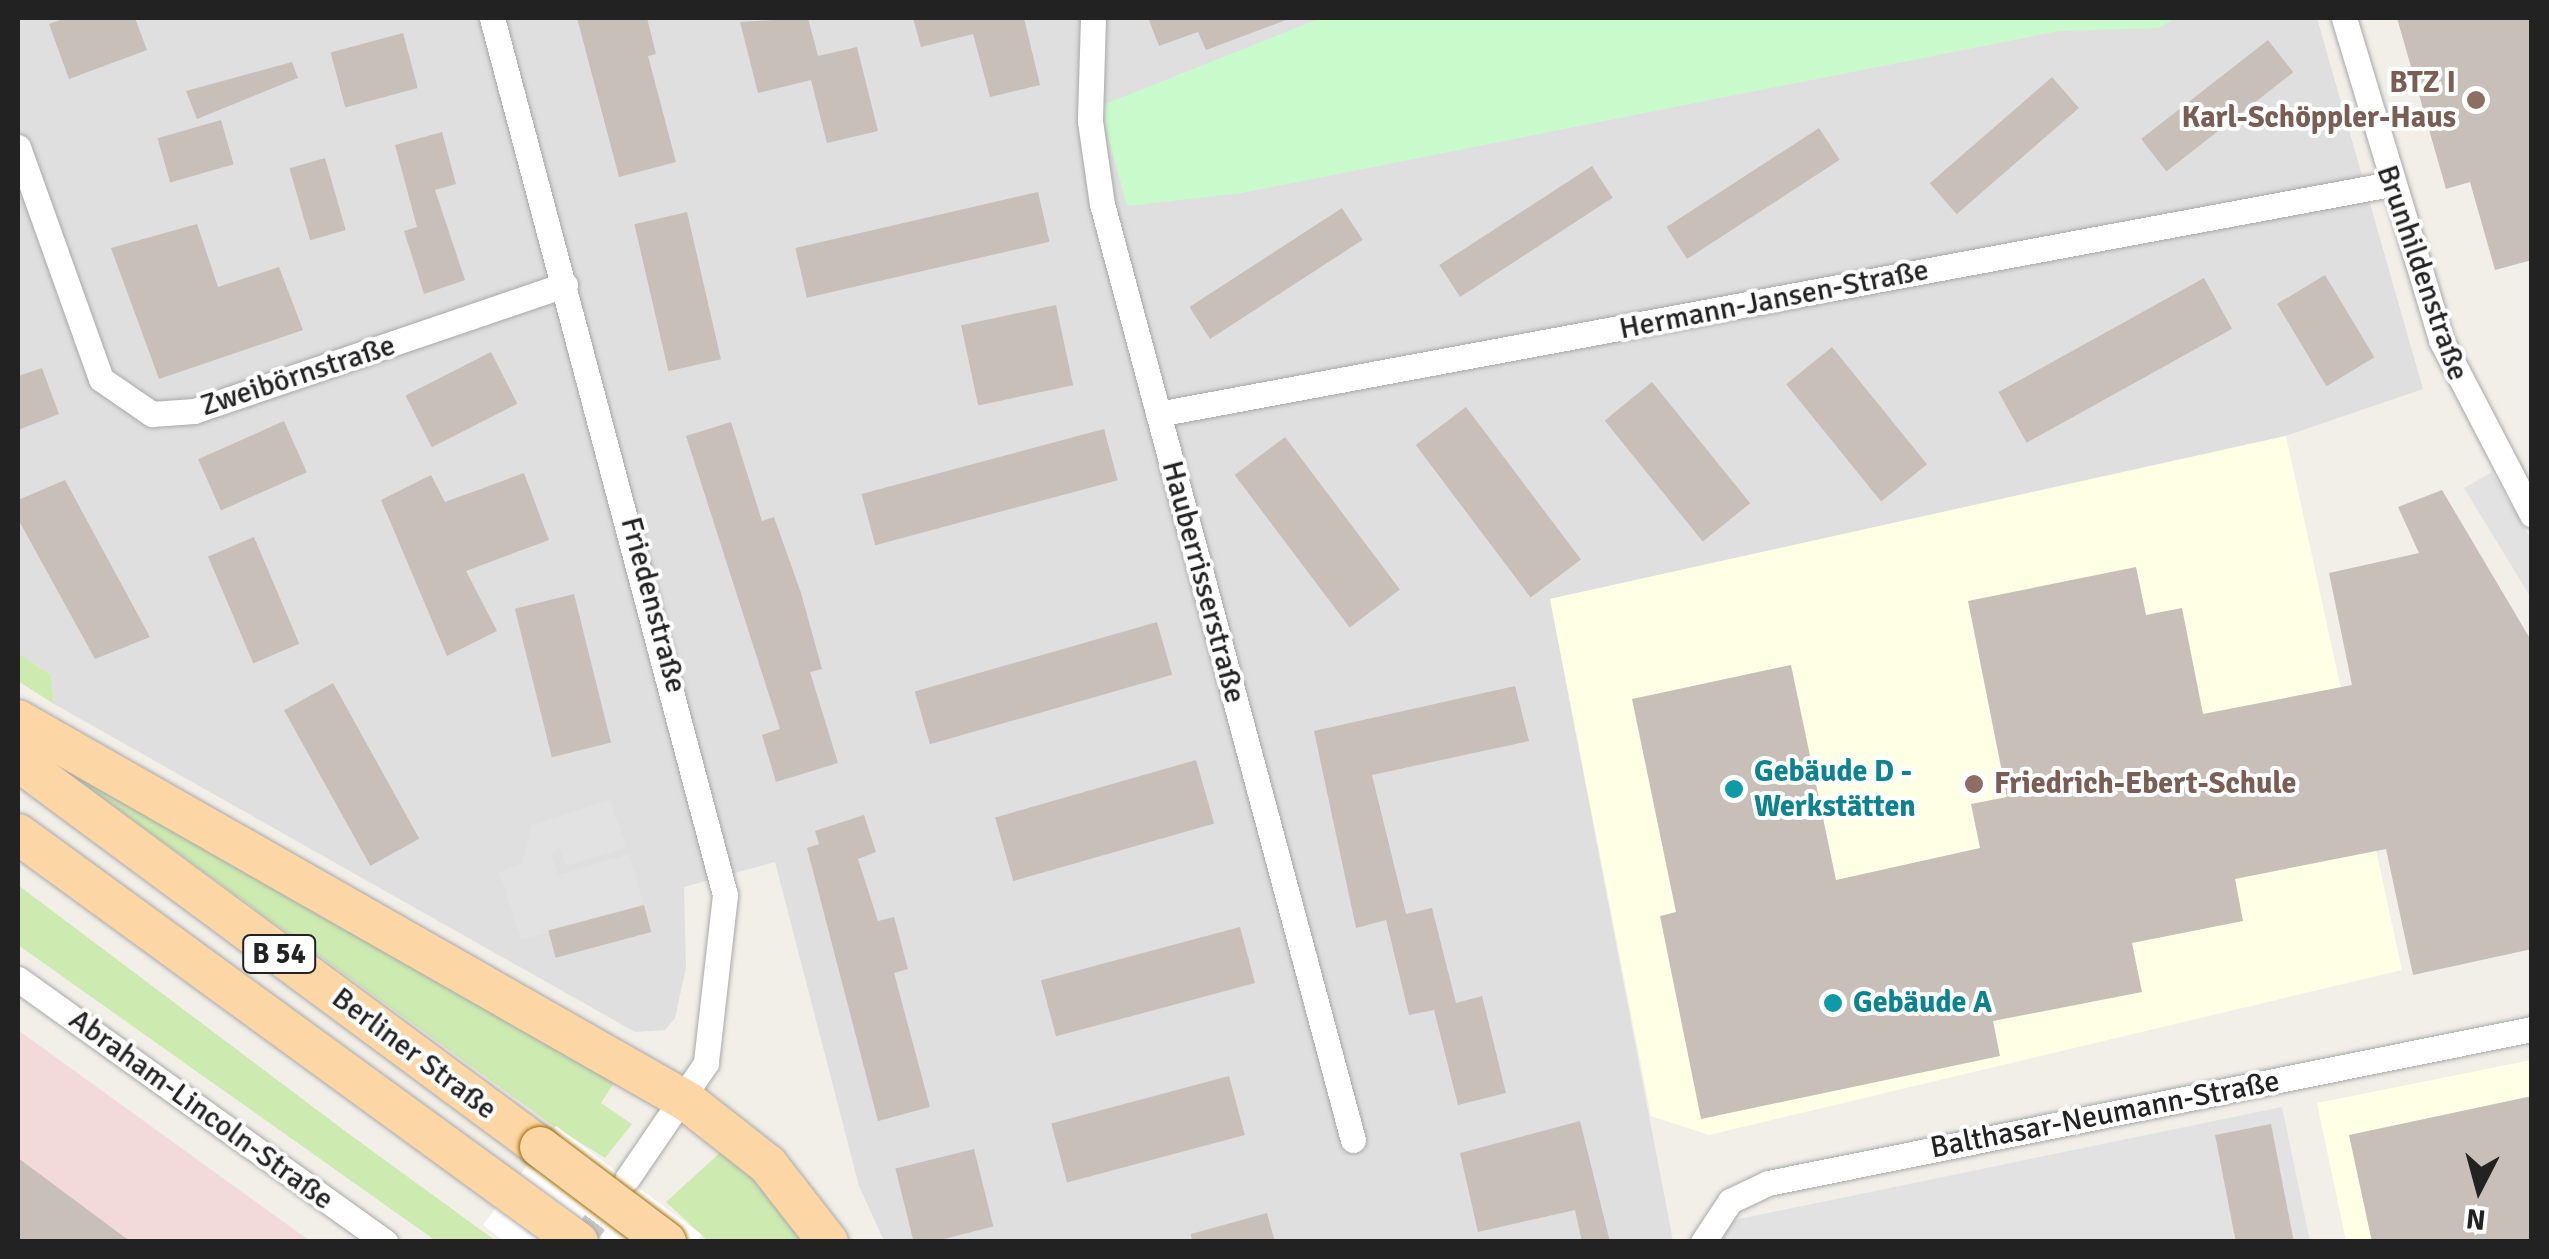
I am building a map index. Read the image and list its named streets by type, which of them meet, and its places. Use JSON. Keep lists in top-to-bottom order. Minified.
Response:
{"streets":{"main road":["B 54","Berliner Straße"],"street":["Brunhildenstraße","Hermann-Jansen-Straße","Zweibörnstraße","Hauberrisserstraße","Friedenstraße","Abraham-Lincoln-Straße","Balthasar-Neumann-Straße"]},"crossings":[["Brunhildenstraße","Hermann-Jansen-Straße"],["Hermann-Jansen-Straße","Hauberrisserstraße"],["Zweibörnstraße","Friedenstraße"]],"places":["BTZ I Karl-Schöppler-Haus","Friedrich-Ebert-Schule","Gebäude D - Werkstätten","Gebäude A"],"north":"bottom"}
